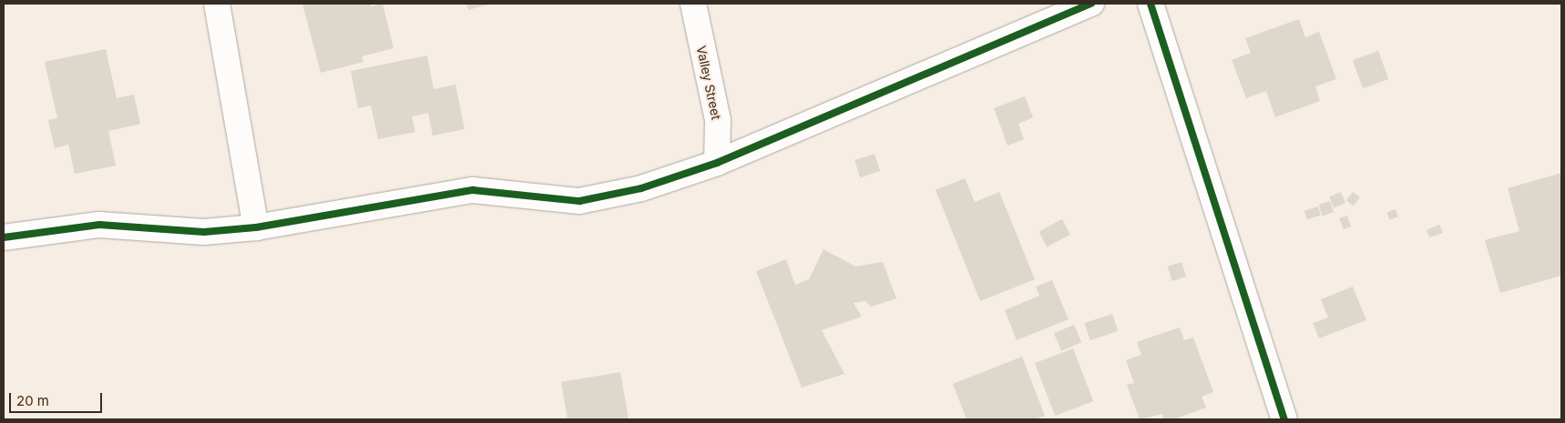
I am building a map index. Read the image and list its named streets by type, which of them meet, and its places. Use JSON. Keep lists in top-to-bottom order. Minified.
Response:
{"streets":{"street":["Valley Street"]},"scale_bar":"20 m"}
